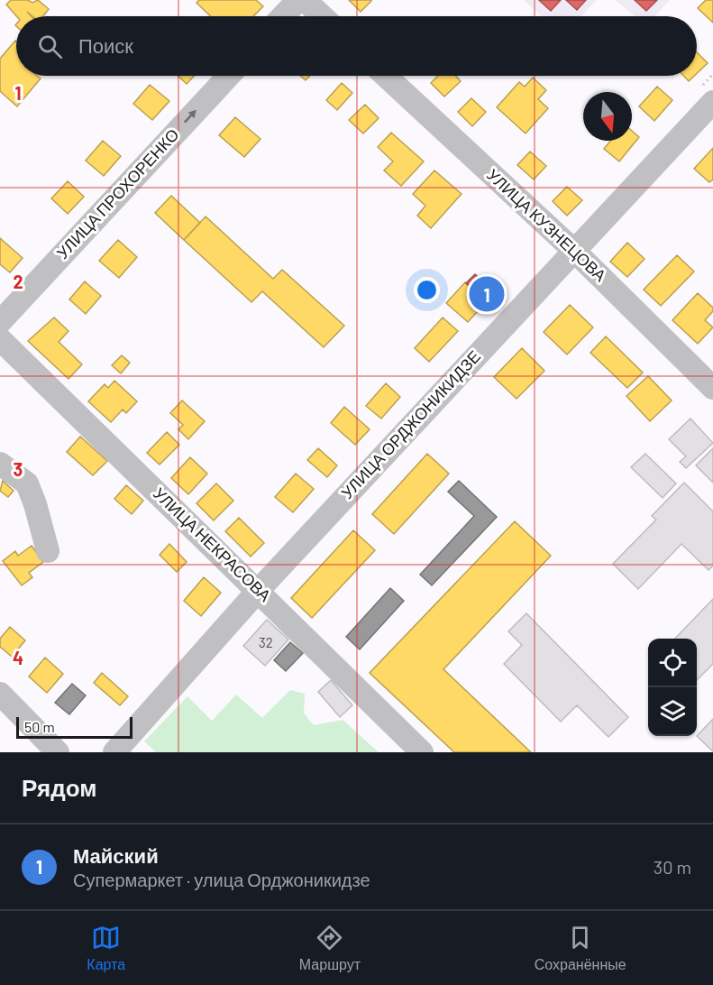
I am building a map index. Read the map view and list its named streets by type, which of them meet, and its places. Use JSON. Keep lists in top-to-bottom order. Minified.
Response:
{"streets":{"street":["УЛИЦА ПРОХОРЕНКО","УЛИЦА КУЗНЕЦОВА","УЛИЦА ОРДЖОНИКИДЗЕ","УЛИЦА НЕКРАСОВА"]},"crossings":[["УЛИЦА КУЗНЕЦОВА","УЛИЦА ОРДЖОНИКИДЗЕ"],["УЛИЦА ОРДЖОНИКИДЗЕ","УЛИЦА НЕКРАСОВА"]],"one_way":["УЛИЦА ПРОХОРЕНКО"],"house_numbers":["32"],"scale_bar":"50 m","north":"bottom","page":{"search":"Поиск","pins":"1","scale":"50 m","heading":"Рядом","list":[{"mark":"1","name":"Майский","note":"Супермаркет · улица Орджоникидзе","value":"30 m"}],"nav":["Карта","Маршрут","Сохранённые"]},"grid":{"rows":["1","2","3","4"]}}
